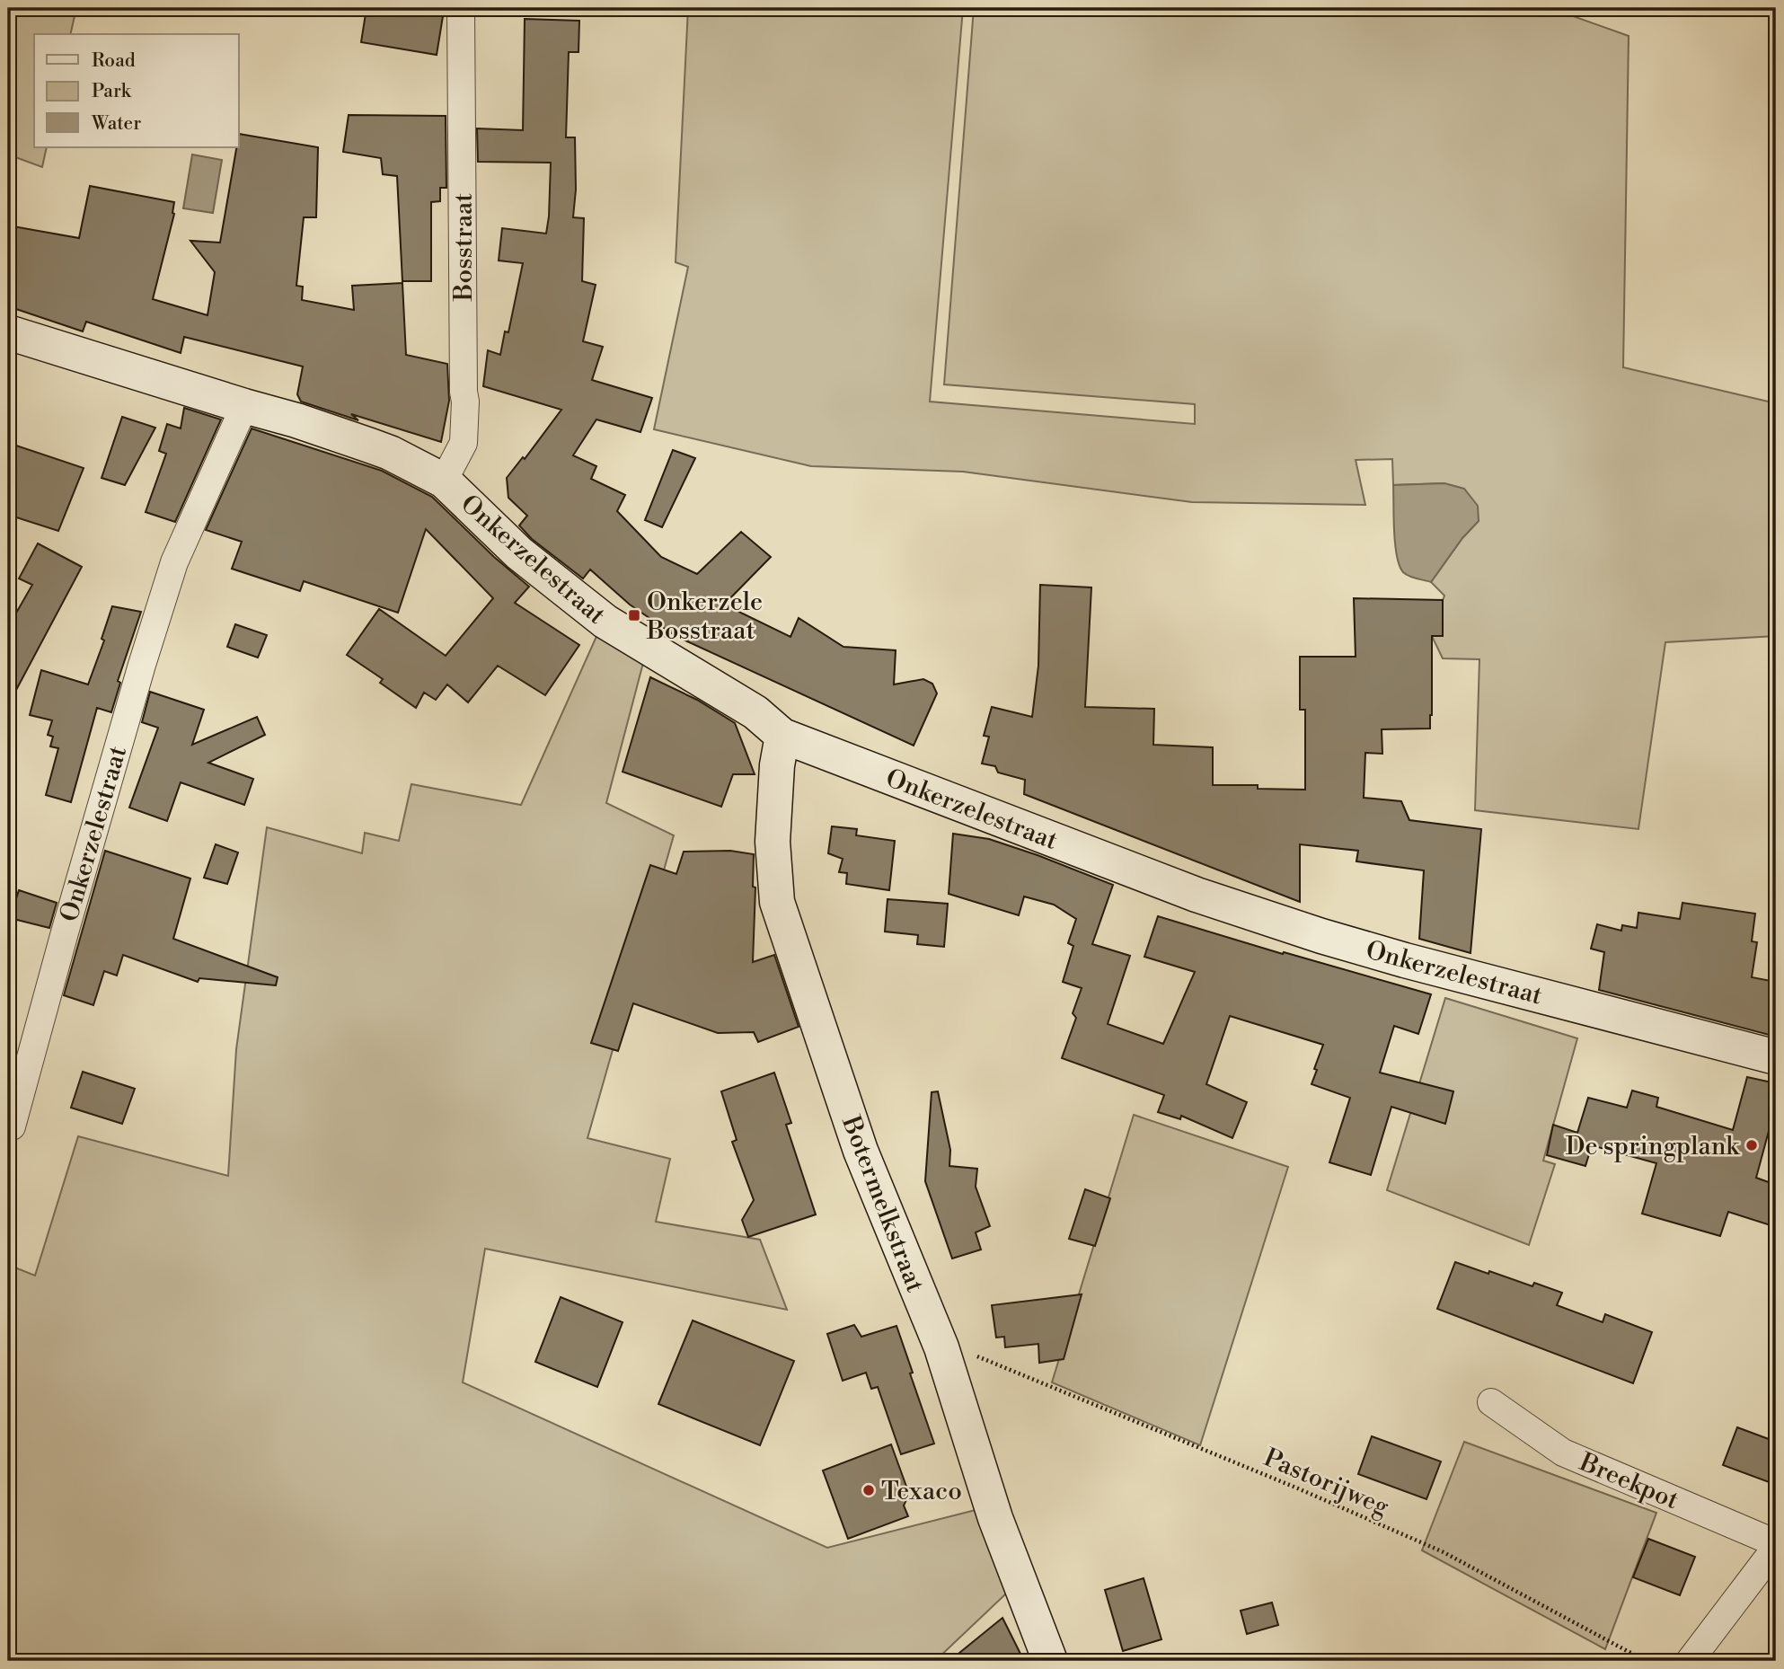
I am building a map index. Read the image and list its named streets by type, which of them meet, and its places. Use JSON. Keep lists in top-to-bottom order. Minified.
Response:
{"streets":{"street":["Bosstraat","Onkerzelestraat","Botermelkstraat","Breekpot"],"path":["Pastorijweg"]},"crossings":[["Bosstraat","Onkerzelestraat"],["Onkerzelestraat","Botermelkstraat"]],"places":{"transit":["Onkerzele Bosstraat"],"other":["De springplank","Texaco"]},"legend":["Road","Park","Water"]}
